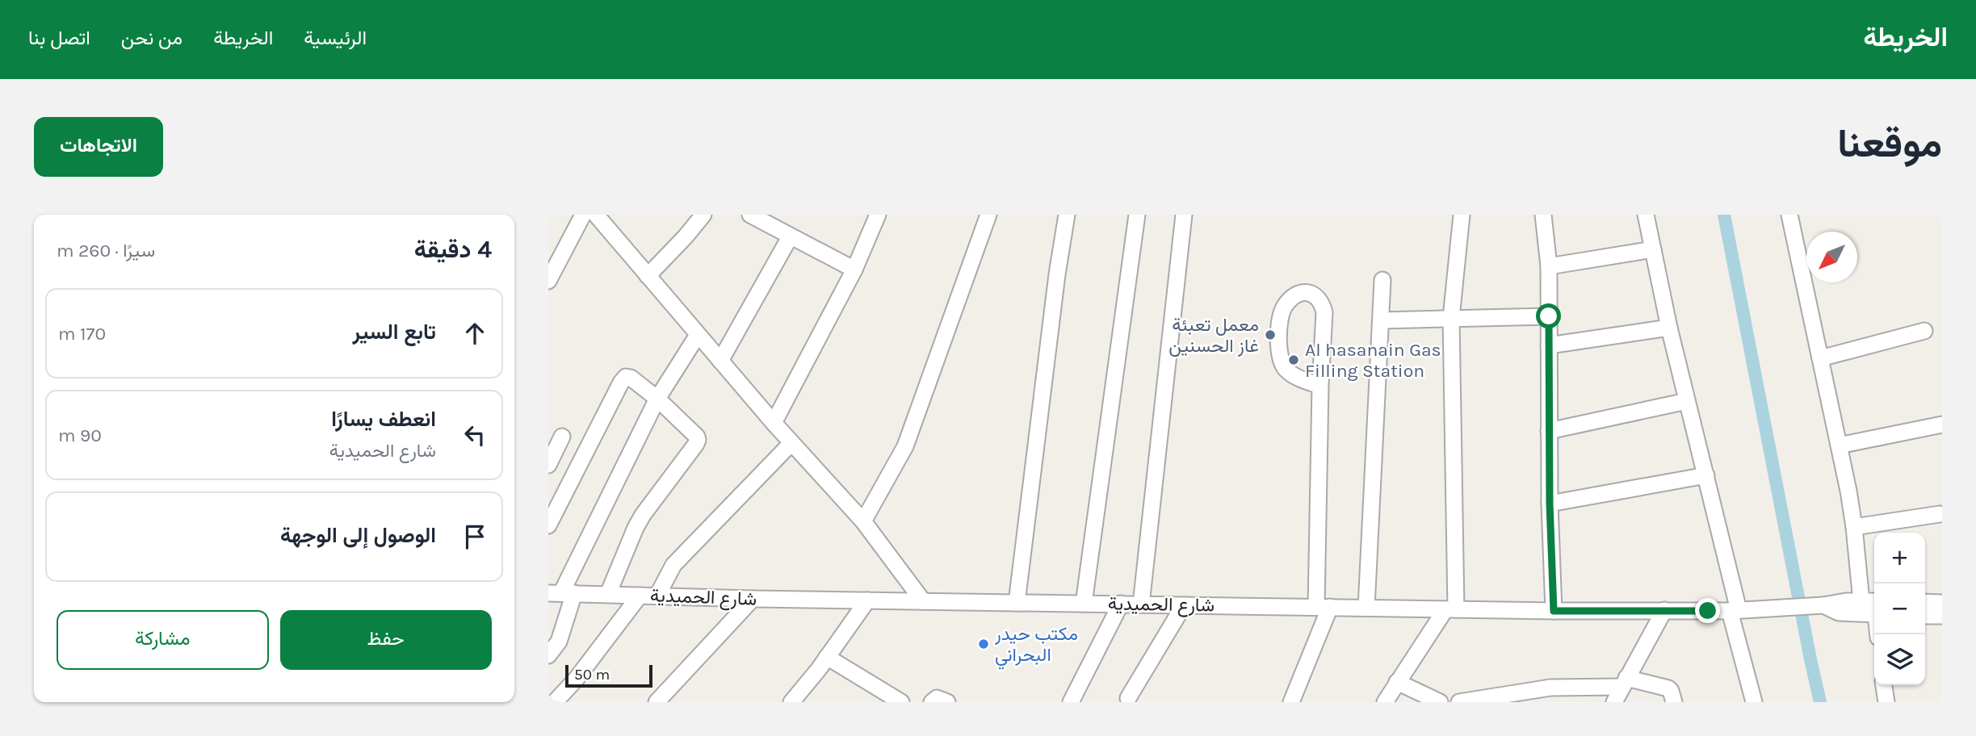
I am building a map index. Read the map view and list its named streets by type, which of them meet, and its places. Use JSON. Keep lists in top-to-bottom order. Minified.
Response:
{"streets":{"street":["شارع الحميدية"]},"places":["معمل تعبئة غاز الحسنين","Al hasanain Gas Filling Station","مكتب حيدر البحراني"],"scale_bar":"50 m","north":"bottom left","page":{"header":"الخريطة","nav":["الرئيسية","الخريطة","من نحن","اتصل بنا"],"title":"موقعنا","buttons":["الاتجاهات",["حفظ","مشاركة"]],"heading":["4 دقيقة","سيرًا · 260 m"],"list":[["تابع السير","170 m"],["انعطف يسارًا","شارع الحميدية","90 m"],"الوصول إلى الوجهة"],"map_buttons":["+","−"],"scale":"50 m"}}
